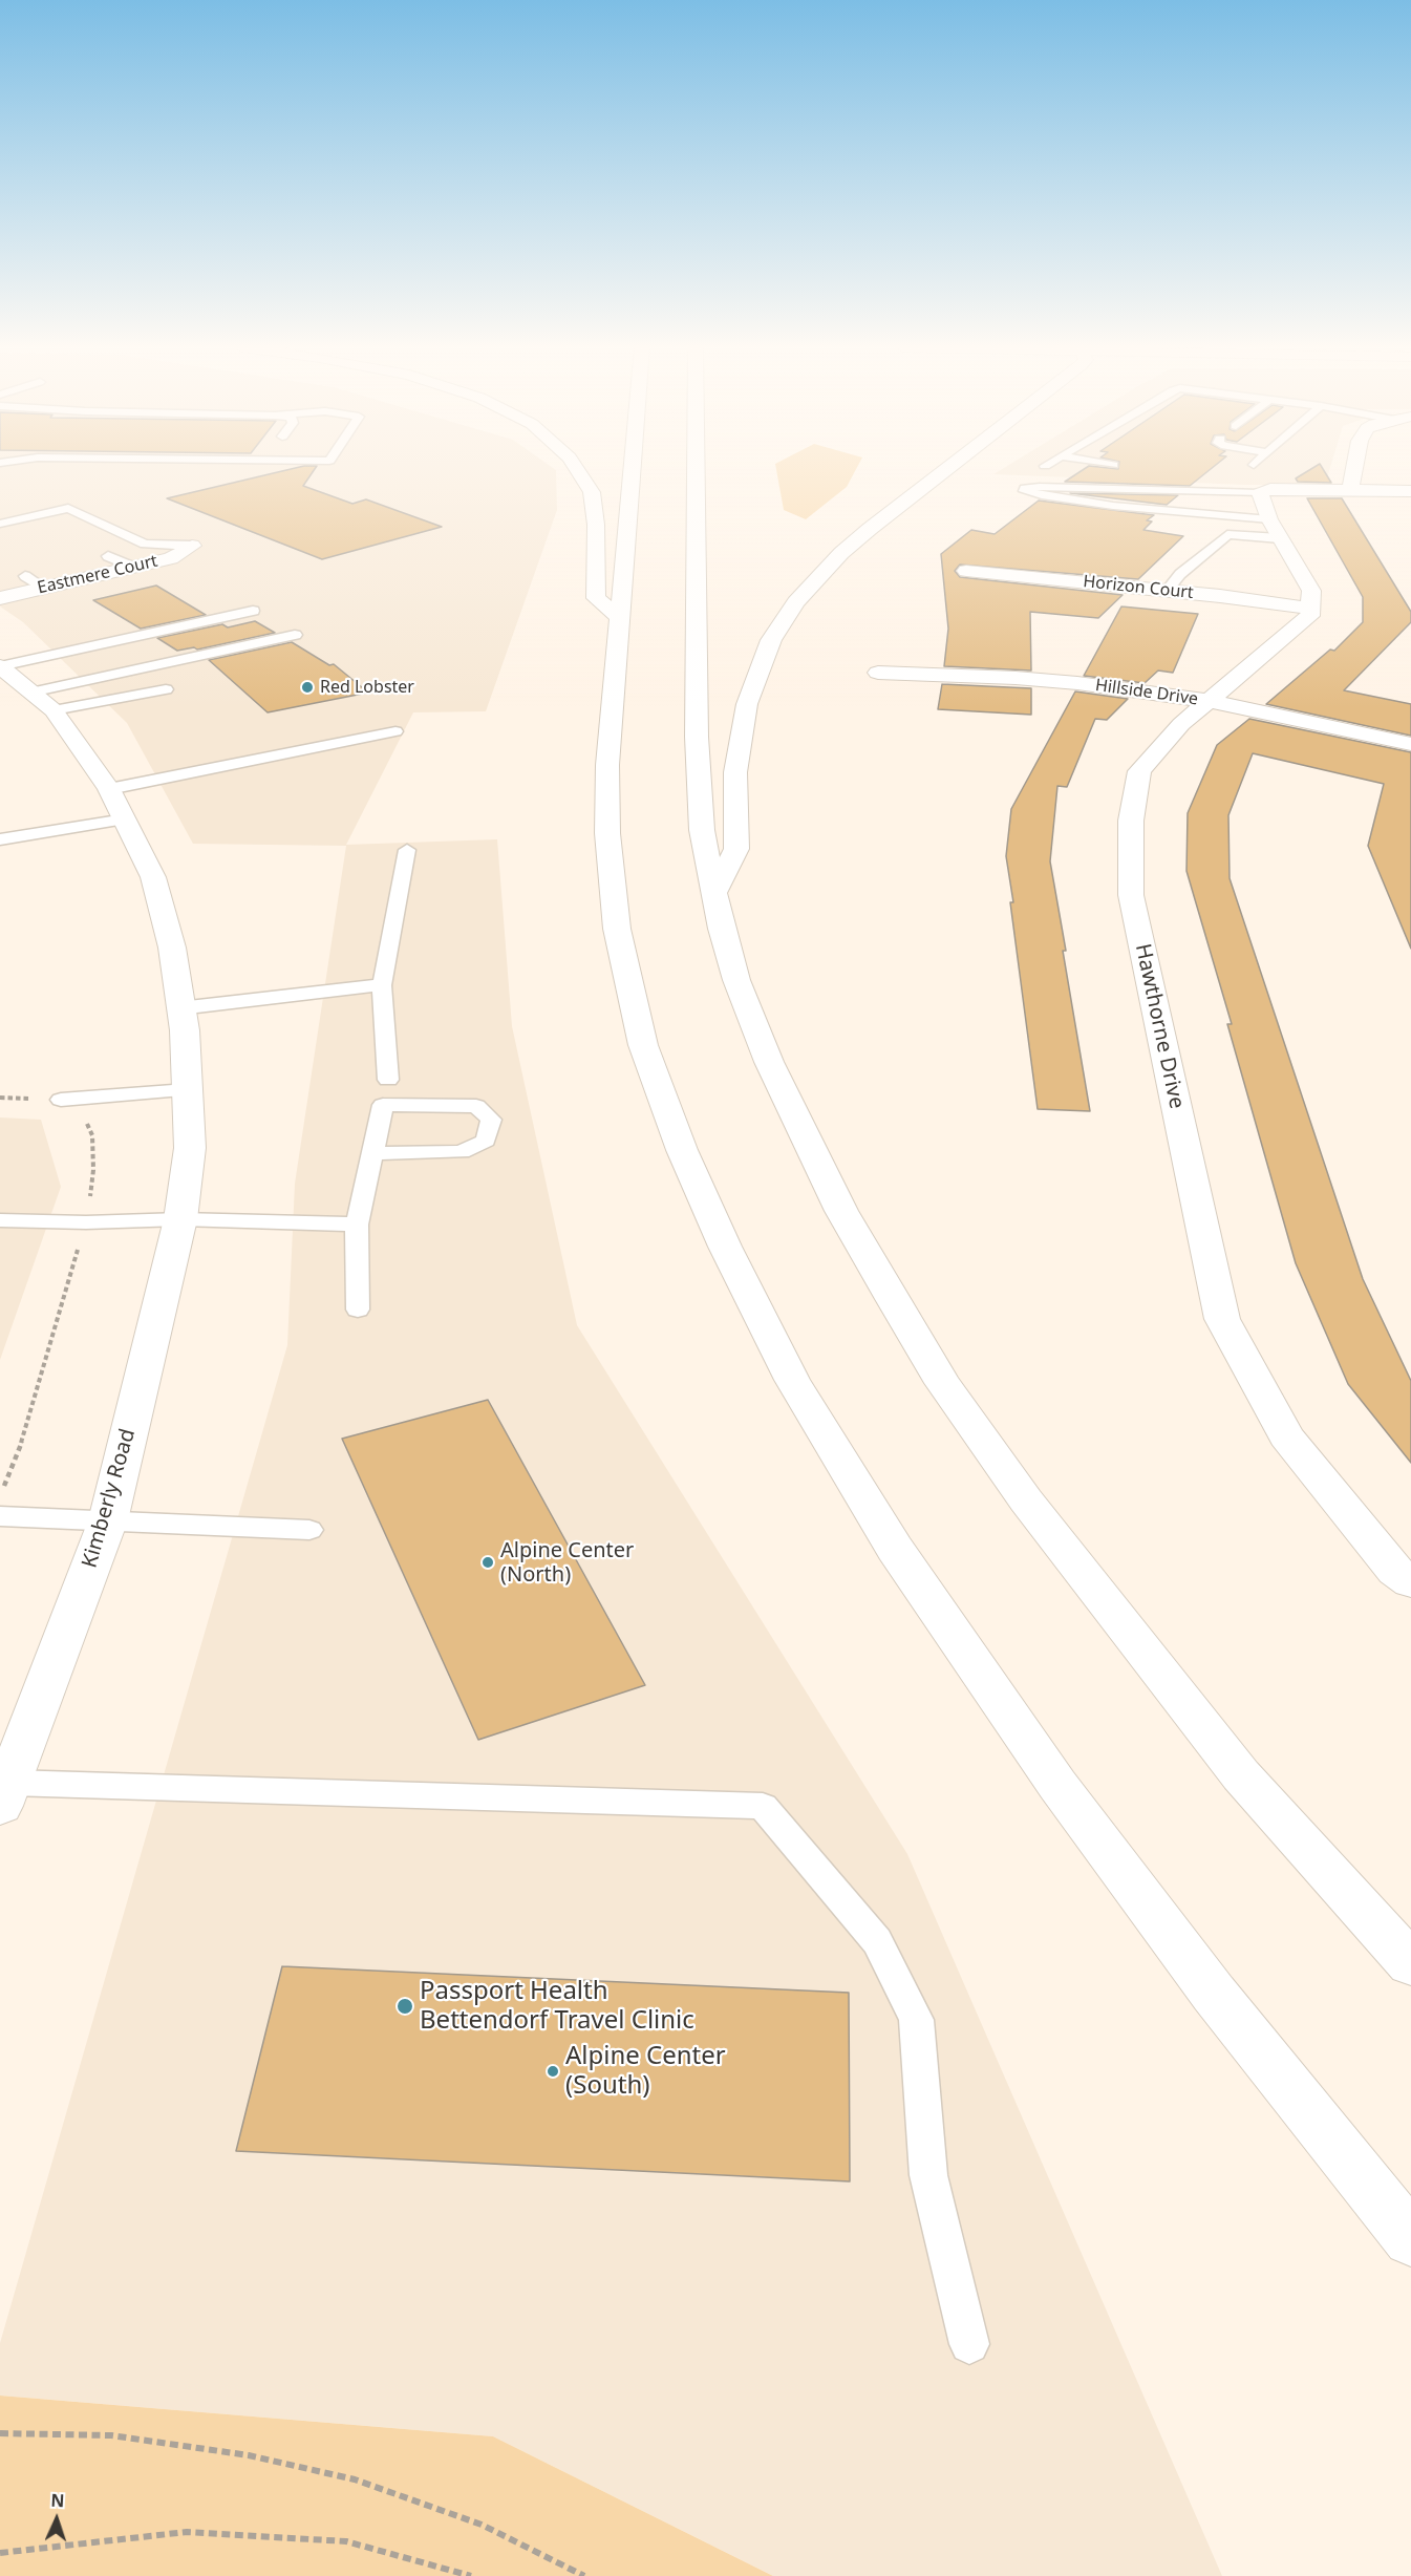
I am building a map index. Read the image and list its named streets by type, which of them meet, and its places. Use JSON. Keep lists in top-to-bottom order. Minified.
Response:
{"streets":{"main road":["Eastmere Court","Horizon Court","Hillside Drive","Hawthorne Drive","Kimberly Road"]},"crossings":[["Horizon Court","Hawthorne Drive"],["Hillside Drive","Hawthorne Drive"]],"places":["Red Lobster","Alpine Center (North)","Passport Health Bettendorf Travel Clinic","Alpine Center (South)"],"north":"top"}
